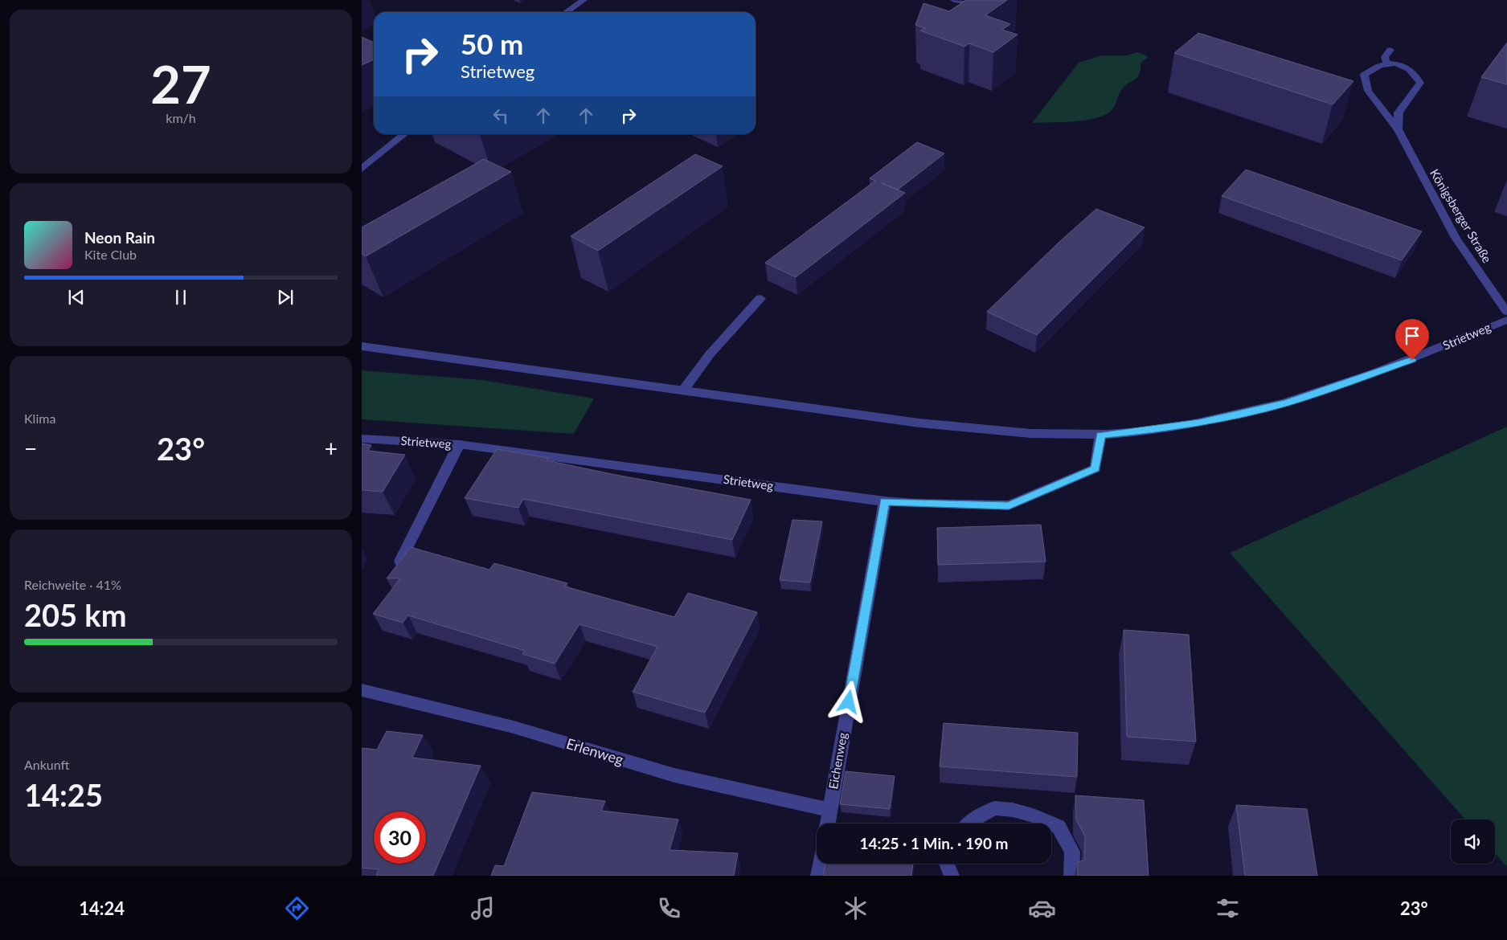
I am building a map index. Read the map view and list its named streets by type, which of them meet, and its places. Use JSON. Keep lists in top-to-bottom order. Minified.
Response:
{"streets":{"street":["Königsberger Straße","Strietweg","Erlenweg","Eichenweg"]},"crossings":[["Strietweg","Eichenweg"],["Erlenweg","Eichenweg"]],"page":{"tile":[["27","km/h"],"Klima",["Reichweite · 41%","205 km"],["Ankunft","14:25"]],"turn":["50 m","Strietweg"],"song":["Neon Rain","Kite Club"],"heat":["−","23°","+"],"limit":"30","trip":"14:25 · 1 Min. · 190 m","tabs":["14:24","23°"]}}
